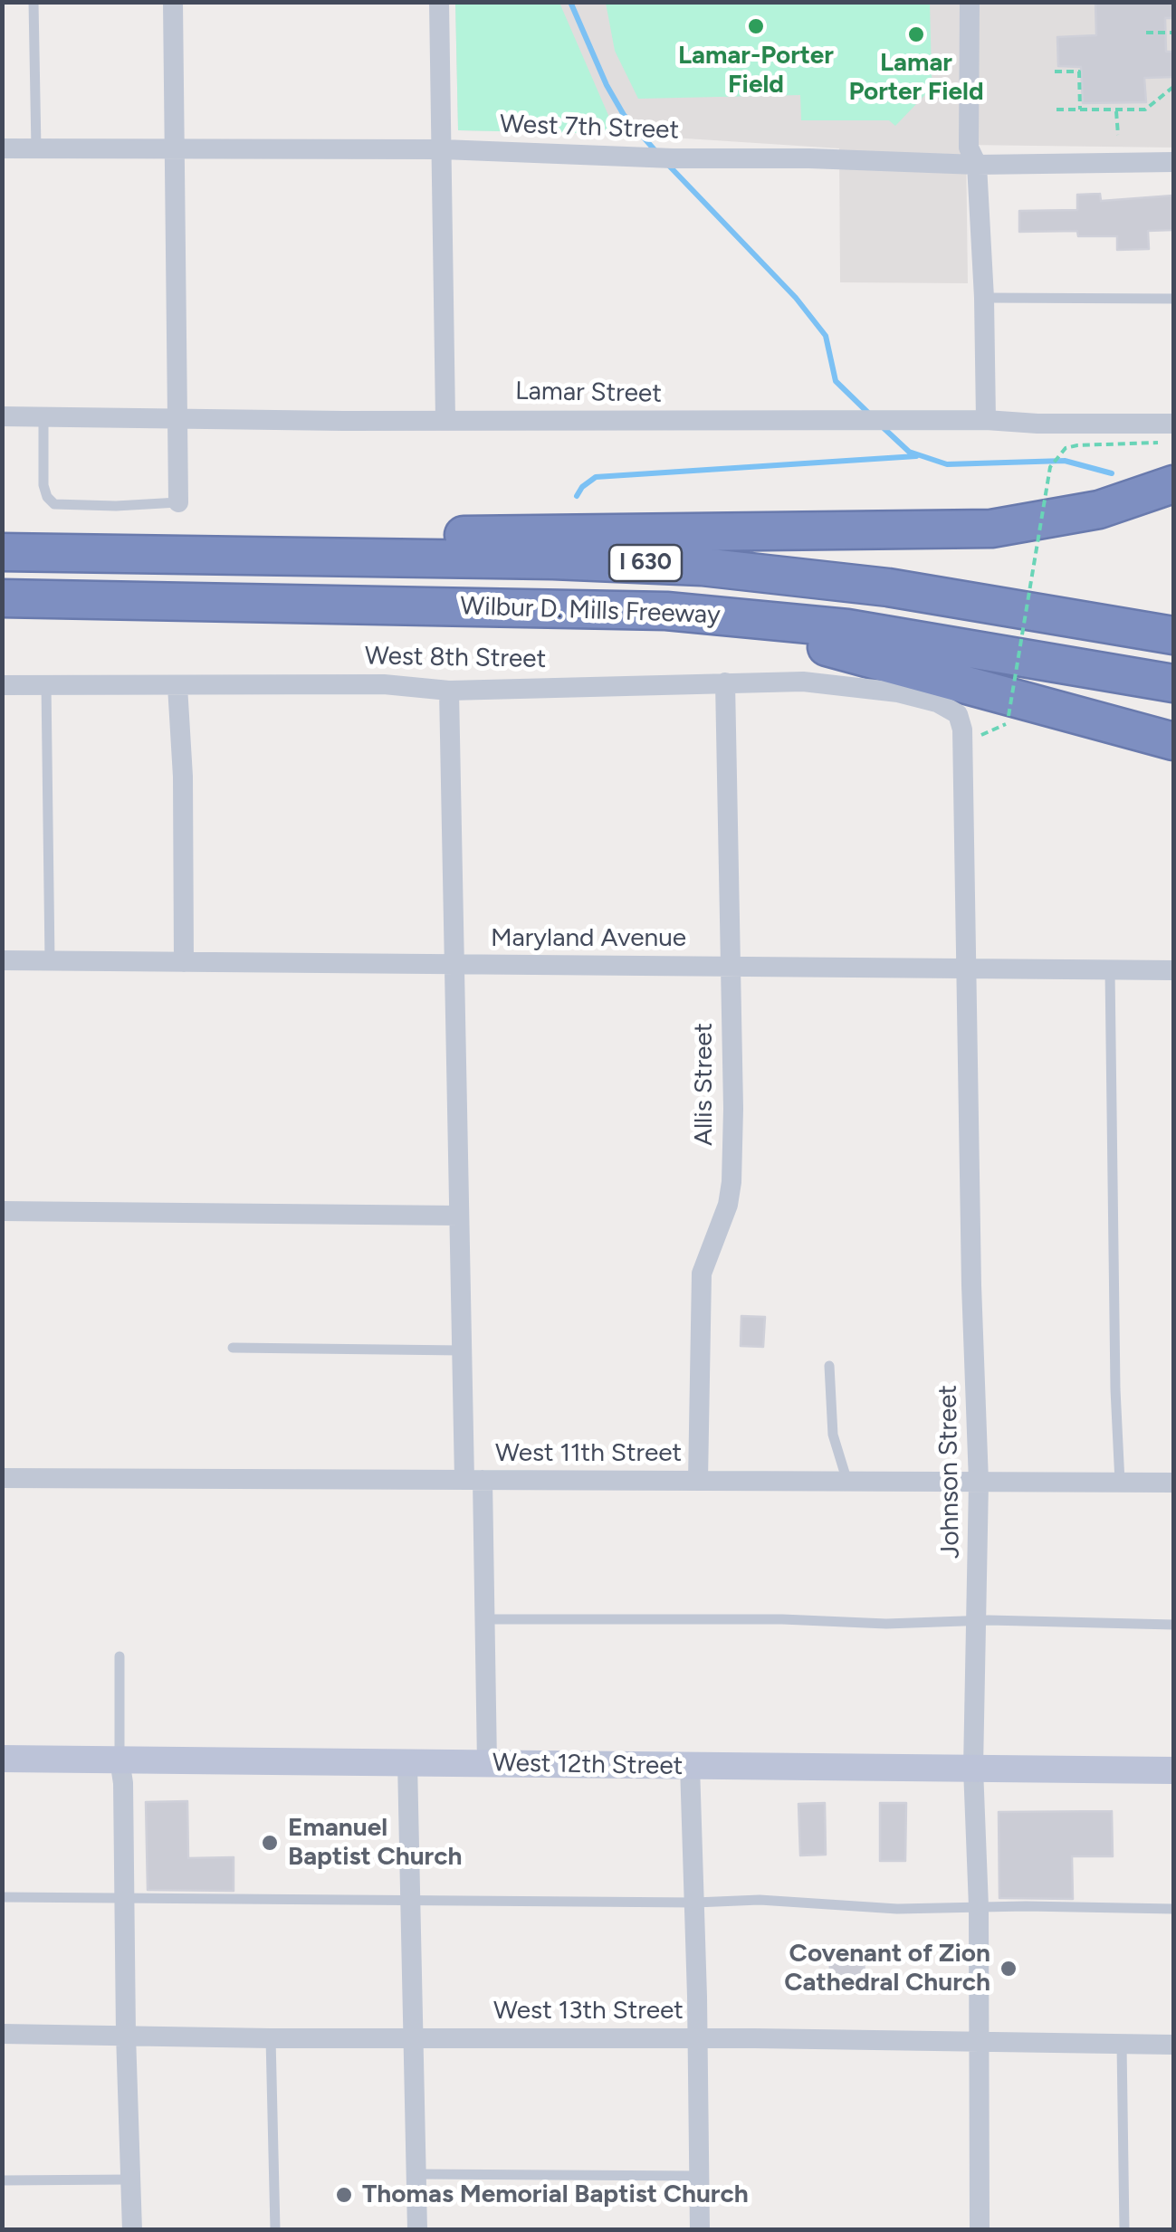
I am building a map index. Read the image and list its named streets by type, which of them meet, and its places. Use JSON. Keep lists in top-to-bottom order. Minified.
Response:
{"streets":{"highway":["I 630","Wilbur D. Mills Freeway"],"main road":["West 12th Street"],"street":["West 7th Street","Lamar Street","West 8th Street","Maryland Avenue","Allis Street","West 11th Street","Johnson Street","West 13th Street"]},"crossings":[["West 8th Street","Allis Street"],["West 8th Street","Johnson Street"],["Maryland Avenue","Allis Street"],["Maryland Avenue","Johnson Street"],["Allis Street","West 11th Street"],["West 11th Street","Johnson Street"],["Johnson Street","West 12th Street"],["Johnson Street","West 13th Street"]],"places":["Lamar-Porter Field","Lamar Porter Field","Emanuel Baptist Church","Covenant of Zion Cathedral Church","Thomas Memorial Baptist Church"]}
